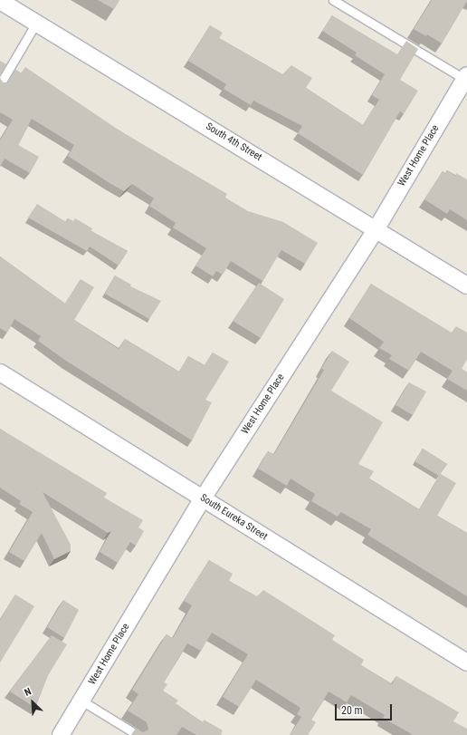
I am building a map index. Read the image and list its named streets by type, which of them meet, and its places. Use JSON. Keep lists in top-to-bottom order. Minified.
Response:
{"streets":{"street":["South 4th Street","West Home Place","South Eureka Street"]},"crossings":[["South 4th Street","West Home Place"],["West Home Place","South Eureka Street"]],"scale_bar":"20 m","north":"top left"}
